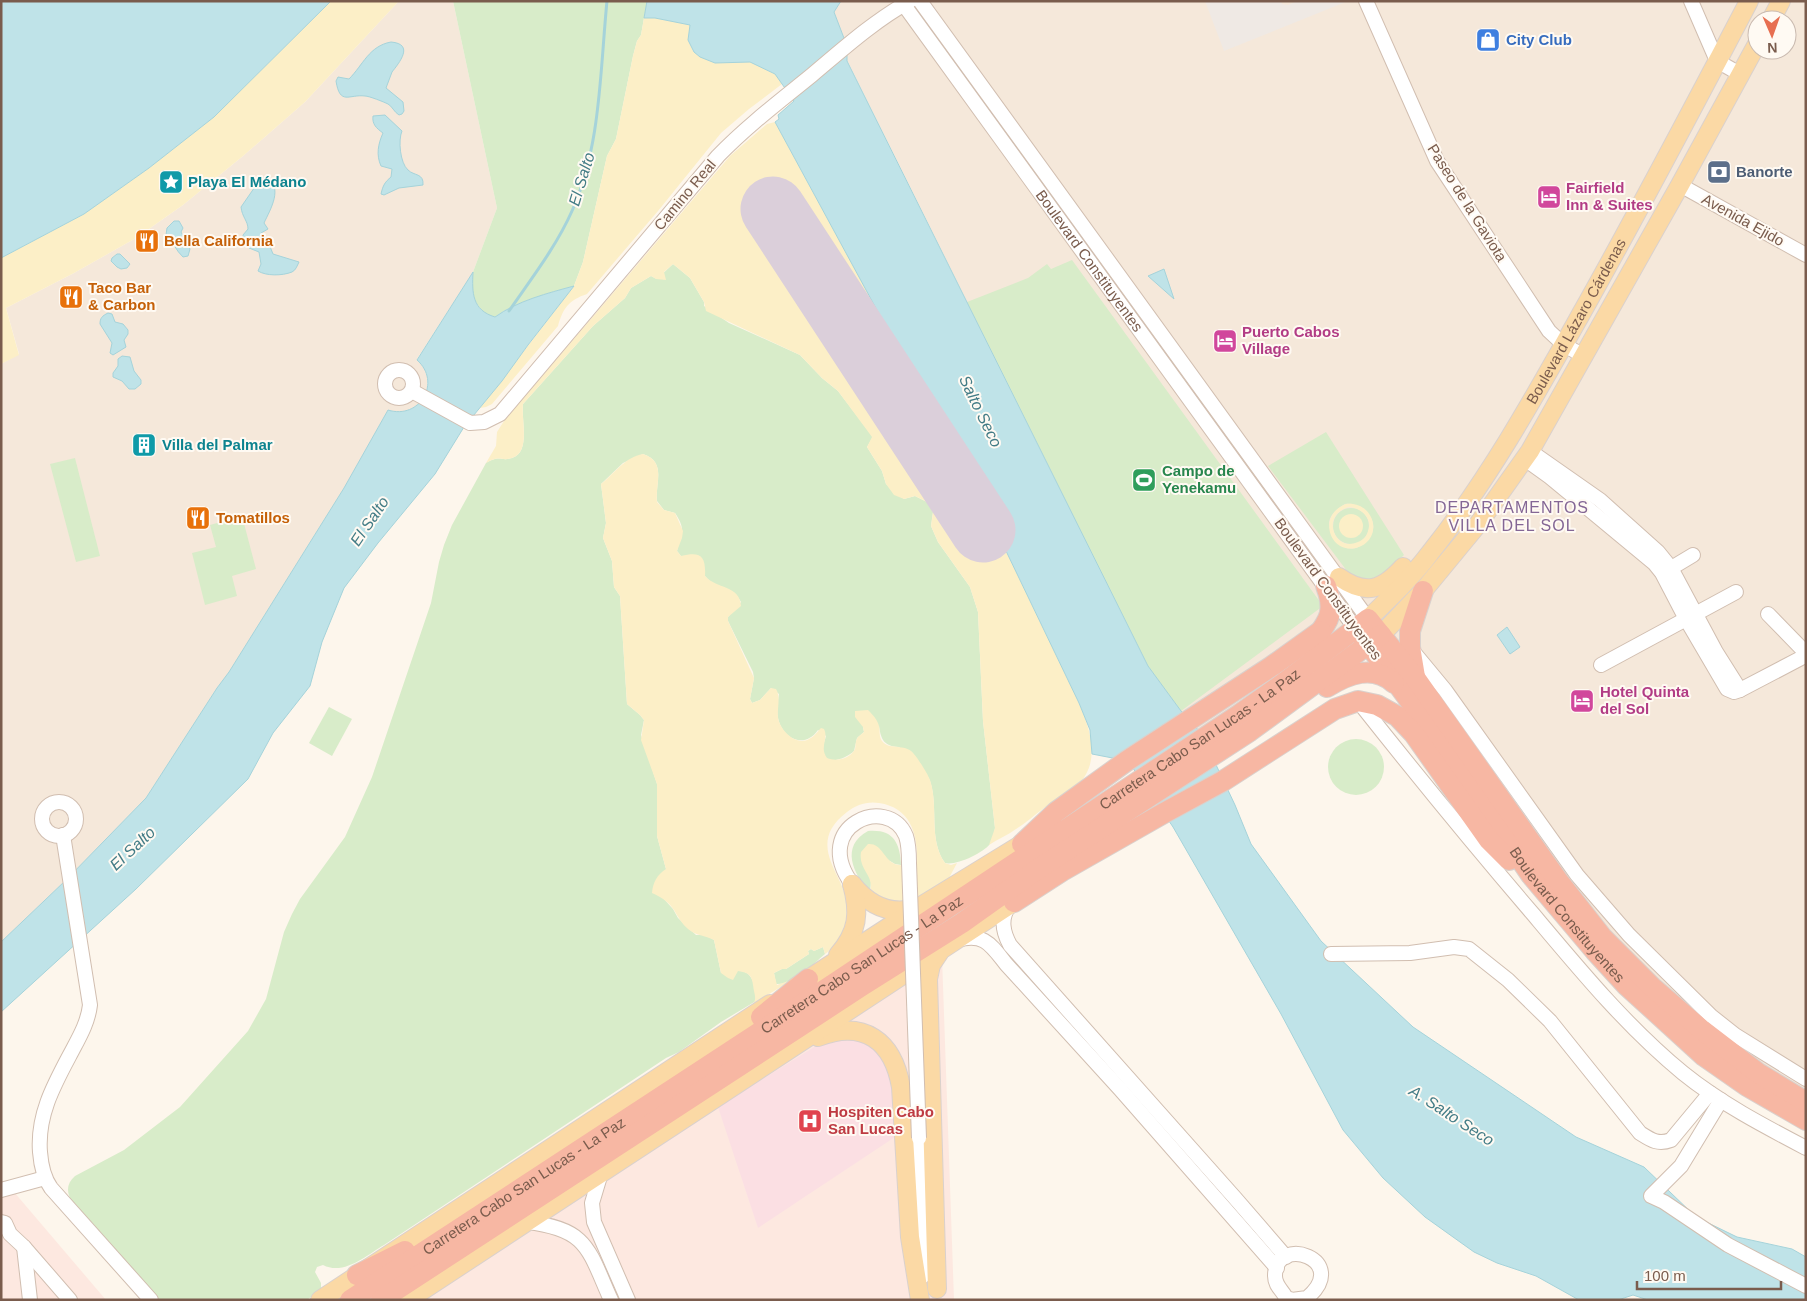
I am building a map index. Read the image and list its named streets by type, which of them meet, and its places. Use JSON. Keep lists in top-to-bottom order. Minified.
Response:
{"streets":{"highway":["Boulevard Constituyentes","Carretera Cabo San Lucas - La Paz"],"main road":["Boulevard Lázaro Cárdenas"],"street":["Camino Real","Paseo de la Gaviota","Avenida Ejido"]},"crossings":[["Camino Real","Boulevard Constituyentes"],["Paseo de la Gaviota","Boulevard Lázaro Cárdenas"],["Avenida Ejido","Boulevard Lázaro Cárdenas"],["Boulevard Constituyentes","Boulevard Lázaro Cárdenas"],["Boulevard Constituyentes","Carretera Cabo San Lucas - La Paz"],["Boulevard Lázaro Cárdenas","Carretera Cabo San Lucas - La Paz"]],"districts":["DEPARTAMENTOS VILLA DEL SOL"],"water":["El Salto","Salto Seco","A. Salto Seco"],"places":{"shop":["City Club"],"bank":["Banorte"],"place":["Playa El Médano"],"hotel":["Fairfield Inn & Suites","Puerto Cabos Village","Hotel Quinta del Sol"],"restaurant":["Bella California","Taco Bar & Carbon","Tomatillos"],"building":["Villa del Palmar"],"sports":["Campo de Yenekamu"],"hospital":["Hospiten Cabo San Lucas"]},"scale_bar":"100 m","north":"bottom"}
